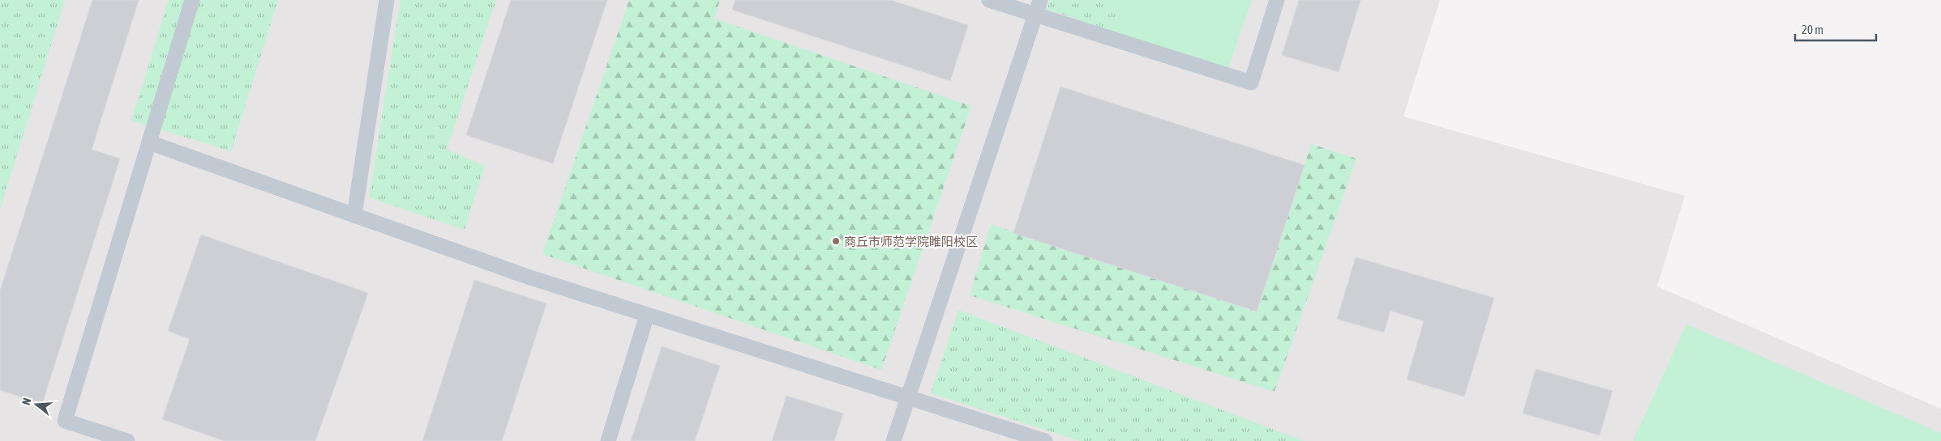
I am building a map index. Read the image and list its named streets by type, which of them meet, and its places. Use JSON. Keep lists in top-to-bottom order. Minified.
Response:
{"places":["商丘市师范学院睢阳校区"],"scale_bar":"20 m","north":"left"}
